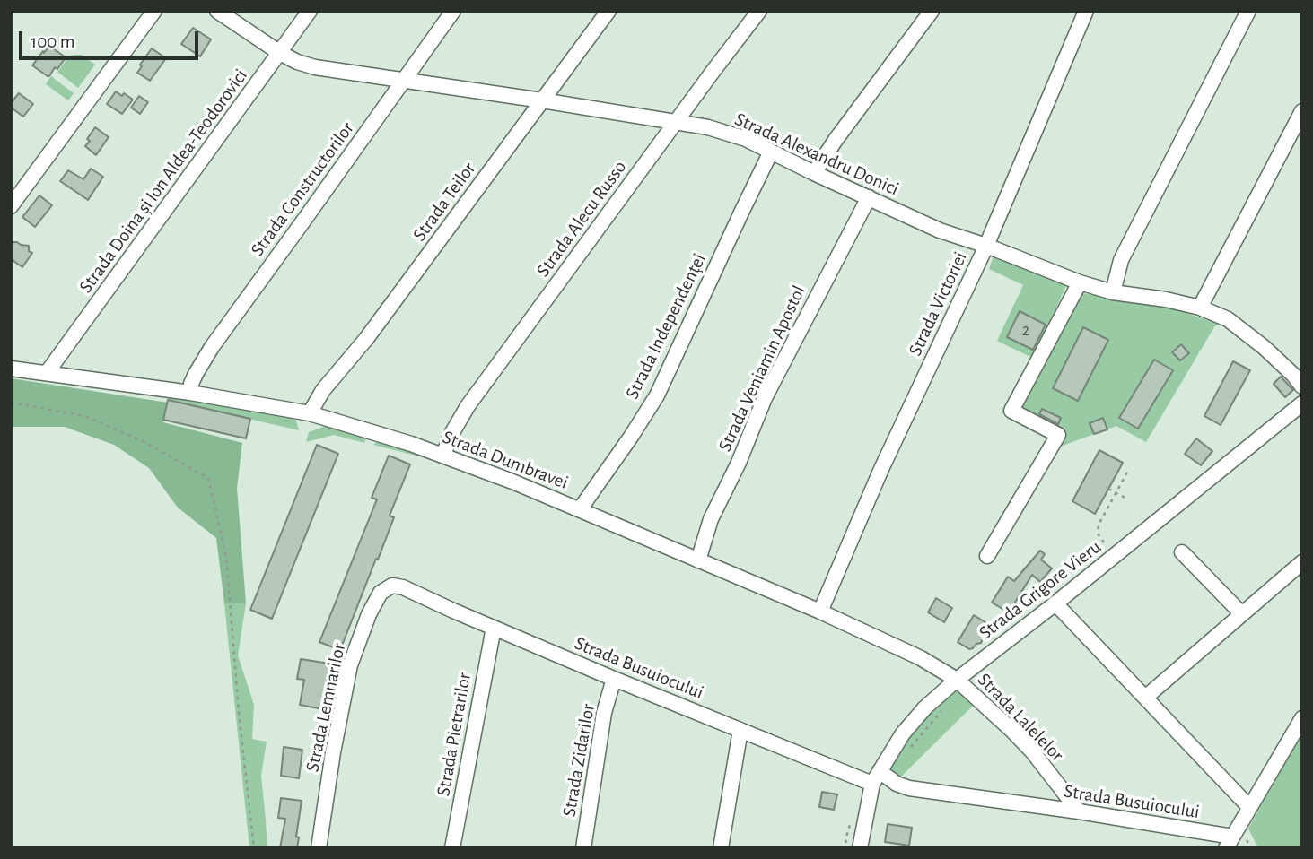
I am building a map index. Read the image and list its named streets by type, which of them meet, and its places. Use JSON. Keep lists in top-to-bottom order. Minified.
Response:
{"streets":{"street":["Strada Alexandru Donici","Strada Doina și Ion Aldea-Teodorovici","Strada Constructorilor","Strada Teilor","Strada Alecu Russo","Strada Victoriei","Strada Independenţei","Strada Veniamin Apostol","Strada Dumbravei","Strada Grigore Vieru","Strada Busuiocului","Strada Lemnarilor","Strada Lalelelor","Strada Pietrarilor","Strada Zidarilor"]},"crossings":[["Strada Alexandru Donici","Strada Doina și Ion Aldea-Teodorovici"],["Strada Alexandru Donici","Strada Constructorilor"],["Strada Alexandru Donici","Strada Teilor"],["Strada Alexandru Donici","Strada Alecu Russo"],["Strada Alexandru Donici","Strada Victoriei"],["Strada Alexandru Donici","Strada Independenţei"],["Strada Alexandru Donici","Strada Veniamin Apostol"],["Strada Doina și Ion Aldea-Teodorovici","Strada Dumbravei"],["Strada Constructorilor","Strada Dumbravei"],["Strada Teilor","Strada Dumbravei"],["Strada Alecu Russo","Strada Dumbravei"],["Strada Victoriei","Strada Dumbravei"],["Strada Independenţei","Strada Dumbravei"],["Strada Veniamin Apostol","Strada Dumbravei"],["Strada Dumbravei","Strada Grigore Vieru"],["Strada Dumbravei","Strada Lalelelor"],["Strada Grigore Vieru","Strada Busuiocului"],["Strada Grigore Vieru","Strada Lalelelor"],["Strada Busuiocului","Strada Lemnarilor"],["Strada Busuiocului","Strada Lalelelor"],["Strada Busuiocului","Strada Pietrarilor"],["Strada Busuiocului","Strada Zidarilor"]],"house_numbers":["2"],"scale_bar":"100 m"}
